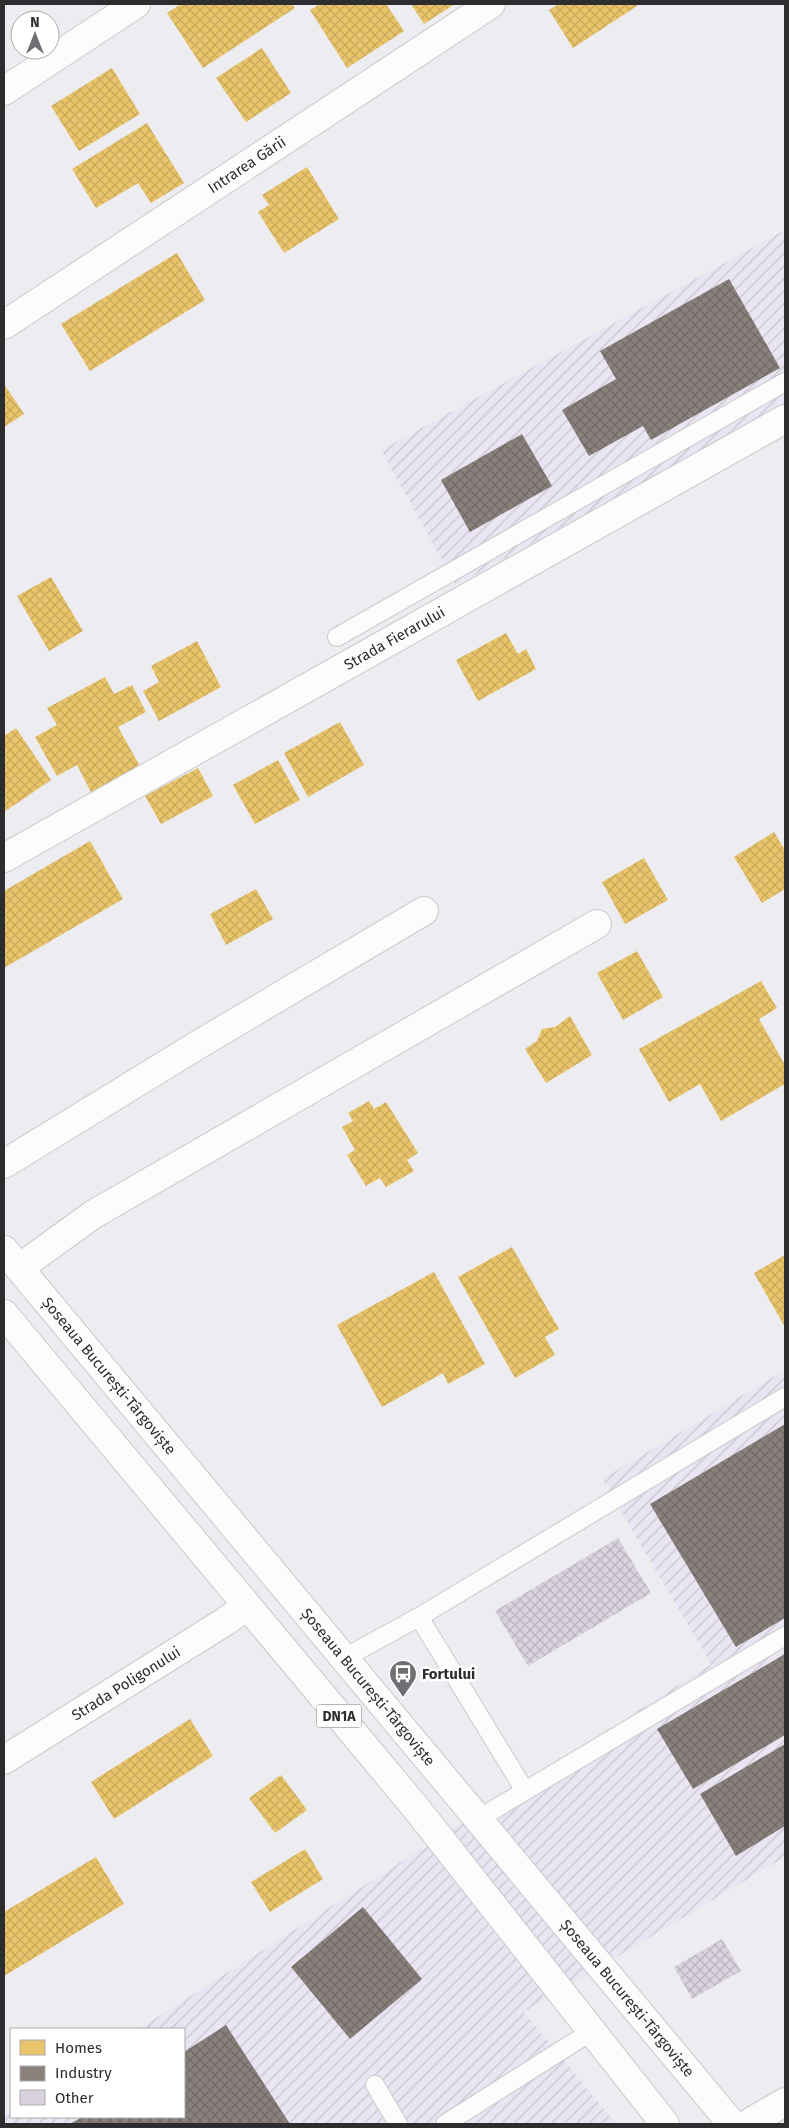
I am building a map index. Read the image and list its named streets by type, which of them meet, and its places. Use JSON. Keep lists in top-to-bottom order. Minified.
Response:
{"streets":{"street":["Intrarea Gării","Strada Fierarului","Șoseaua București-Târgoviște","Strada Poligonului","DN1A"]},"crossings":[["Strada Poligonului","DN1A"]],"places":{"bus stop":["Fortului"]},"legend":["Homes","Industry","Other"],"north":"top"}
